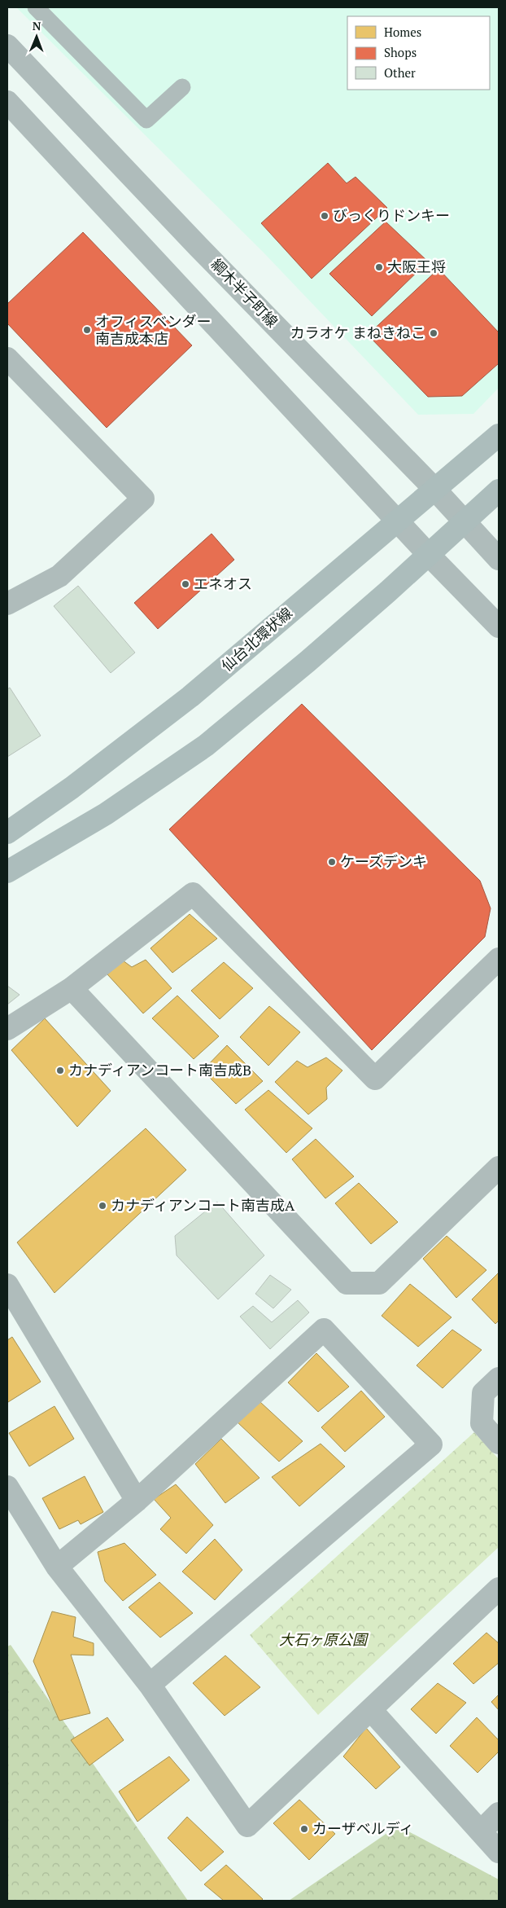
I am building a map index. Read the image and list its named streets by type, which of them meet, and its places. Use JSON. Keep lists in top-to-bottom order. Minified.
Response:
{"streets":{"main road":["仙台北環状線"],"street":["綱木半子町線"]},"crossings":[["綱木半子町線","仙台北環状線"]],"parks":["大石ヶ原公園"],"places":["びっくりドンキー","大阪王将","オフィスベンダー 南吉成本店","カラオケ まねきねこ","エネオス","ケーズデンキ","カナディアンコート南吉成B","カナディアンコート南吉成A","カーザベルディ"],"legend":["Homes","Shops","Other"],"north":"top"}
